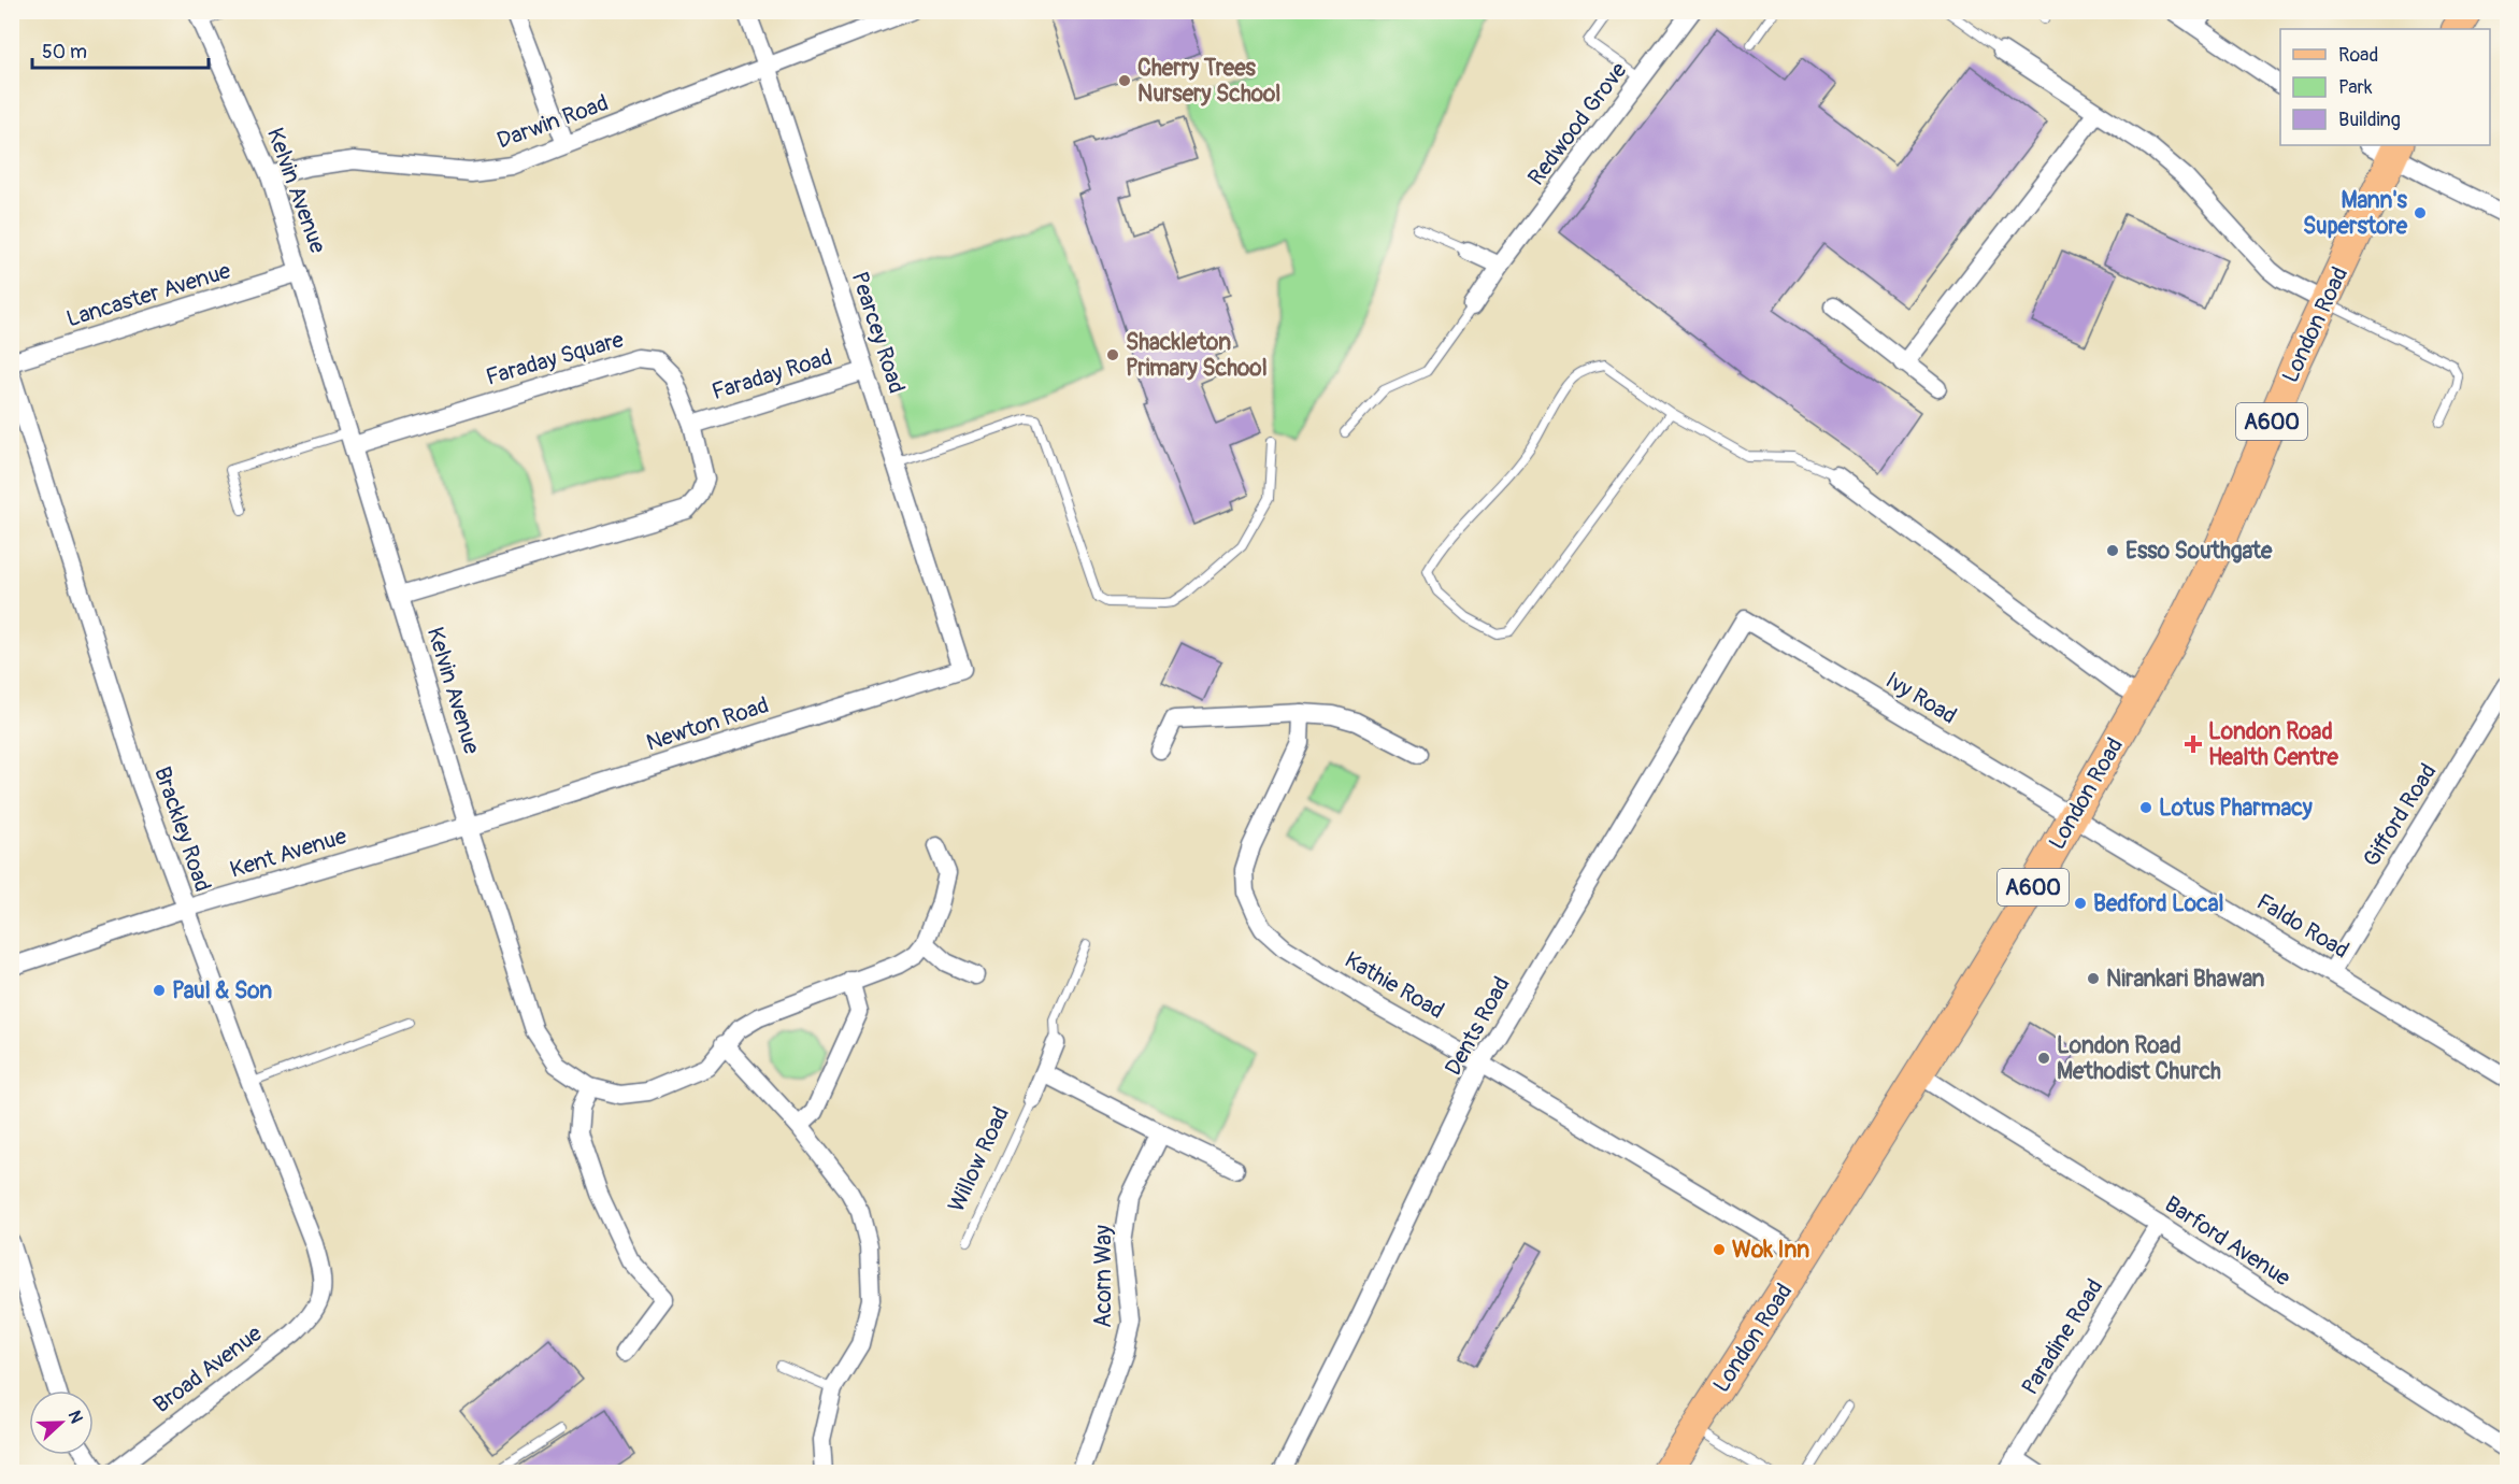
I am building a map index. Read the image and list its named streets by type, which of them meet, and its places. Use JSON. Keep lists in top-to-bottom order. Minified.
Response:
{"streets":{"main road":["London Road","A600"],"street":["Darwin Road","Redwood Grove","Kelvin Avenue","Lancaster Avenue","Pearcey Road","Faraday Square","Faraday Road","Ivy Road","Newton Road","Gifford Road","Brackley Road","Kent Avenue","Faldo Road","Kathie Road","Dents Road","Barford Avenue","Acorn Way","Paradine Road","Broad Avenue"],"lane":["Willow Road"]},"crossings":[["Darwin Road","Kelvin Avenue"],["Darwin Road","Pearcey Road"],["Kelvin Avenue","Lancaster Avenue"],["Kelvin Avenue","Faraday Square"],["Kelvin Avenue","Newton Road"],["Kelvin Avenue","Kent Avenue"],["London Road","Ivy Road"],["London Road","Faldo Road"],["London Road","Kathie Road"],["London Road","Barford Avenue"],["Pearcey Road","Faraday Road"],["Pearcey Road","Newton Road"],["Faraday Square","Faraday Road"],["Ivy Road","Faldo Road"],["Ivy Road","Dents Road"],["Newton Road","Kent Avenue"],["Gifford Road","Faldo Road"],["Brackley Road","Kent Avenue"],["Brackley Road","Broad Avenue"],["Kathie Road","Dents Road"],["Barford Avenue","Paradine Road"]],"places":{"other":["Cherry Trees Nursery School","Mann's Superstore","Shackleton Primary School","Esso Southgate","Lotus Pharmacy","Bedford Local","Nirankari Bhawan","Paul & Son","London Road Methodist Church","Wok Inn"],"health":["London Road Health Centre"]},"legend":["Road","Park","Building"],"scale_bar":"50 m","north":"right"}
